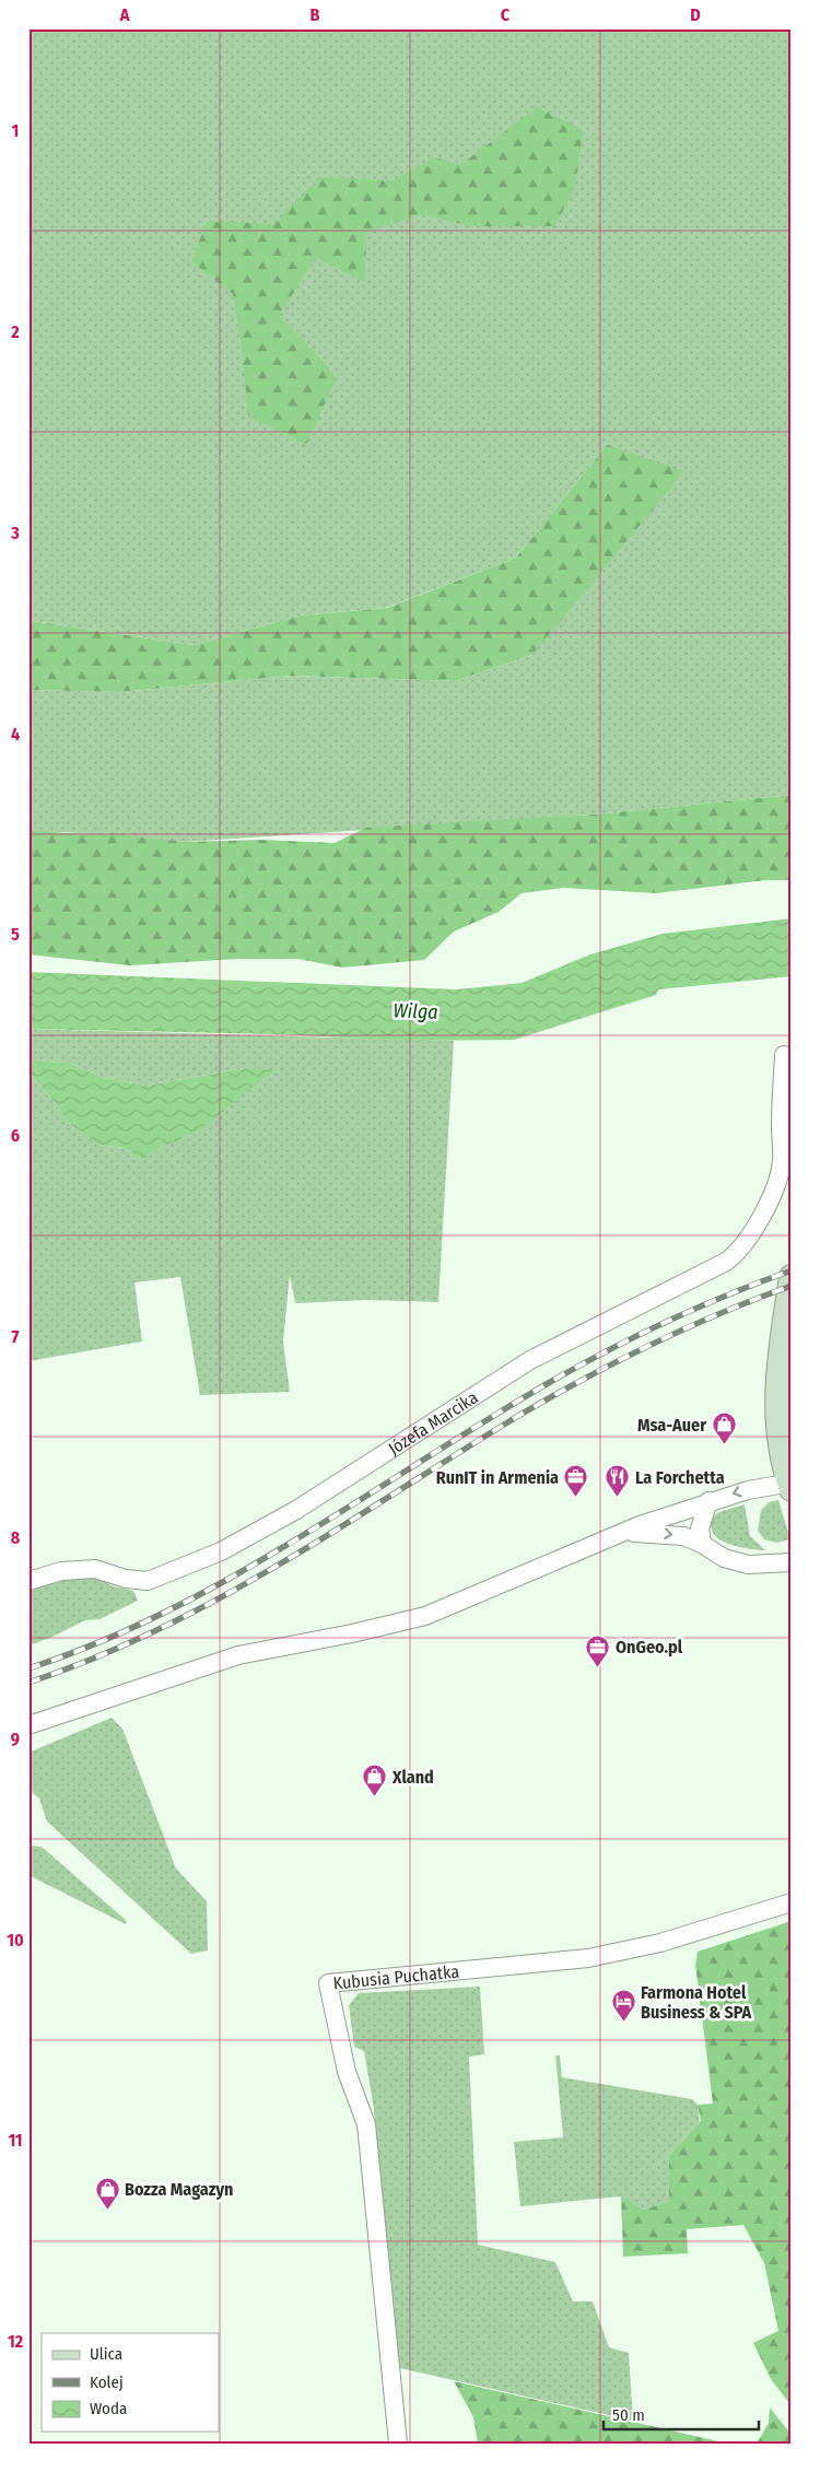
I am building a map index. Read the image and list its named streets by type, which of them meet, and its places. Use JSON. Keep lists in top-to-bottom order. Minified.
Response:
{"streets":{"street":["Józefa Marcika","Kubusia Puchatka"]},"water":["Wilga"],"places":{"shop":["Msa-Auer","Xland","Bozza Magazyn"],"office":["RunIT in Armenia","OnGeo.pl"],"restaurant":["La Forchetta"],"hotel":["Farmona Hotel Business & SPA"]},"legend":["Ulica","Kolej","Woda"],"scale_bar":"50 m","grid":{"columns":["A","B","C","D"],"rows":["1","2","3","4","5","6","7","8","9","10","11","12"]}}
